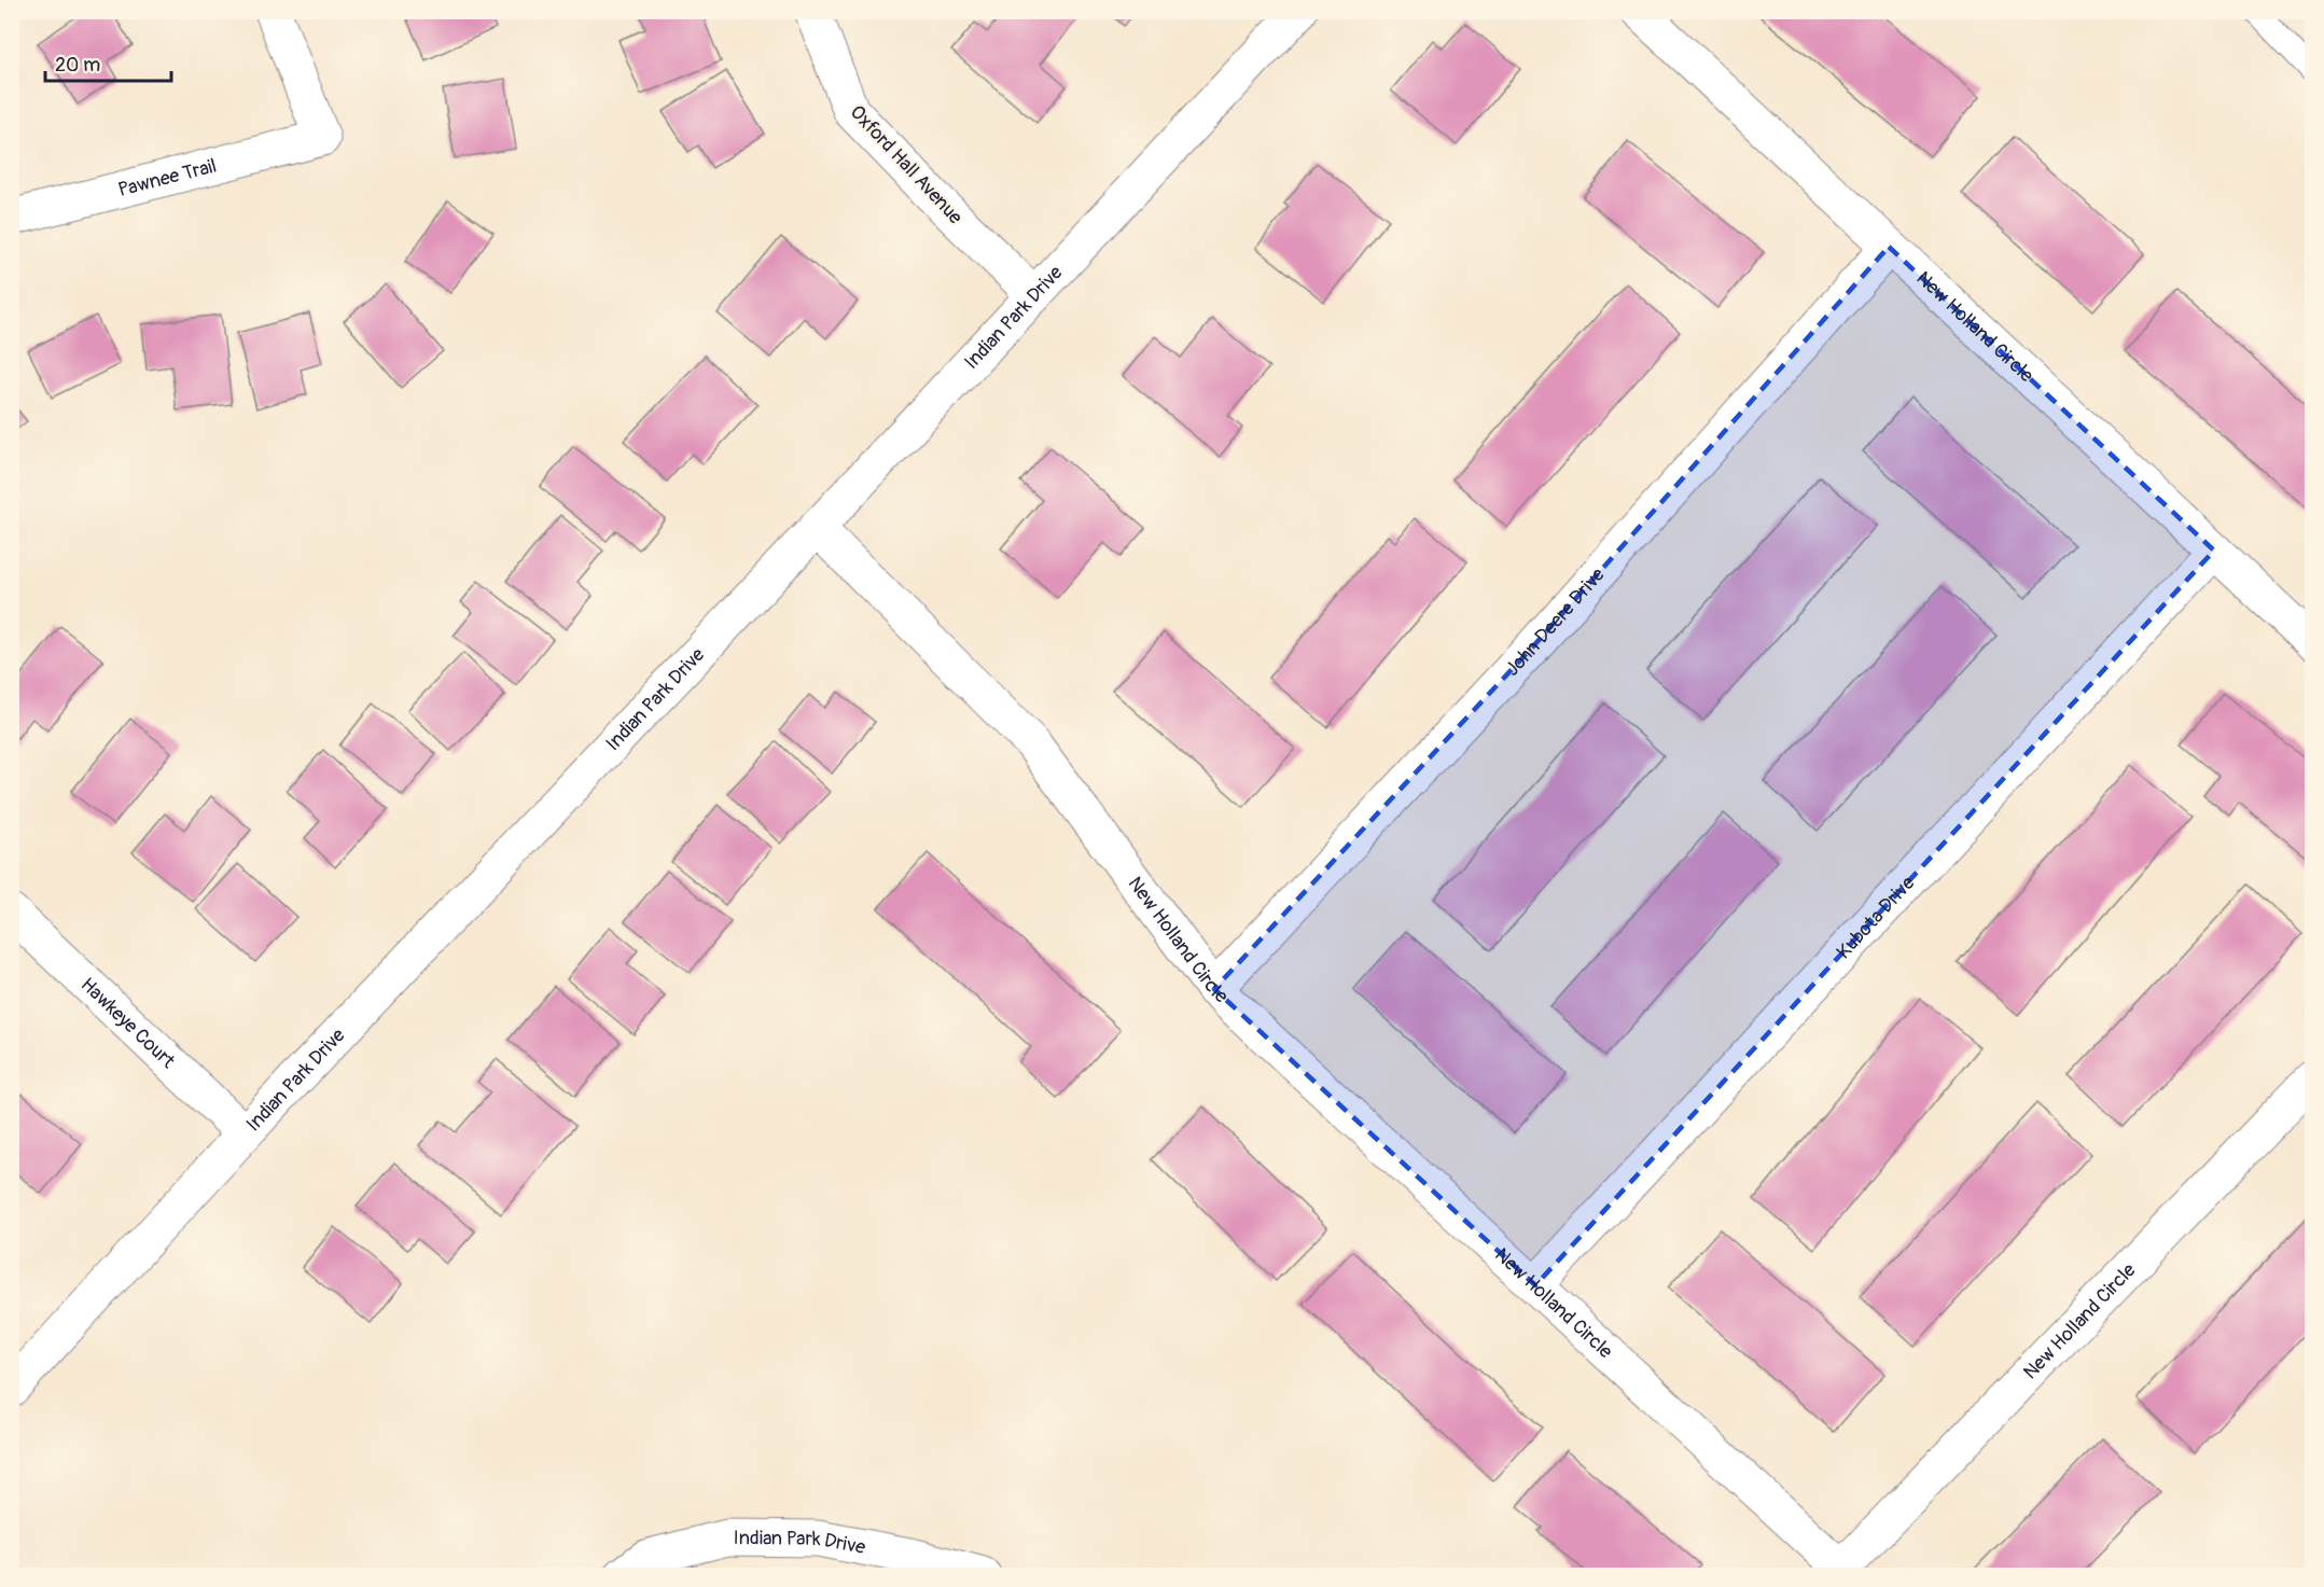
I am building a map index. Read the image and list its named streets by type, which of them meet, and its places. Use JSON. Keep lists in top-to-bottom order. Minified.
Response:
{"streets":{"street":["Oxford Hall Avenue","Pawnee Trail","Indian Park Drive","New Holland Circle","John Deere Drive","Kubota Drive","Hawkeye Court"]},"crossings":[["Oxford Hall Avenue","Indian Park Drive"],["Indian Park Drive","New Holland Circle"],["Indian Park Drive","Hawkeye Court"],["New Holland Circle","John Deere Drive"],["New Holland Circle","Kubota Drive"]],"scale_bar":"20 m"}
